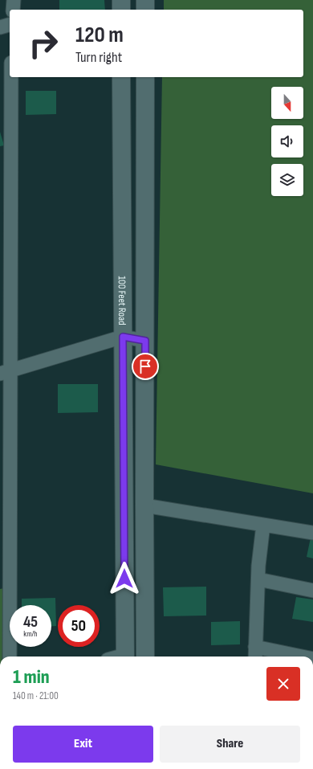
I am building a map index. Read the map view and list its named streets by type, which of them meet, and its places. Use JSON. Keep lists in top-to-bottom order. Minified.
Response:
{"streets":{"main road":["100 Feet Road"]},"north":"bottom","page":{"turn":["120 m","Turn right"],"speed":"45 km/h","limit":"50","heading":["1 min","140 m · 21:00"],"buttons":["Exit","Share"]}}
